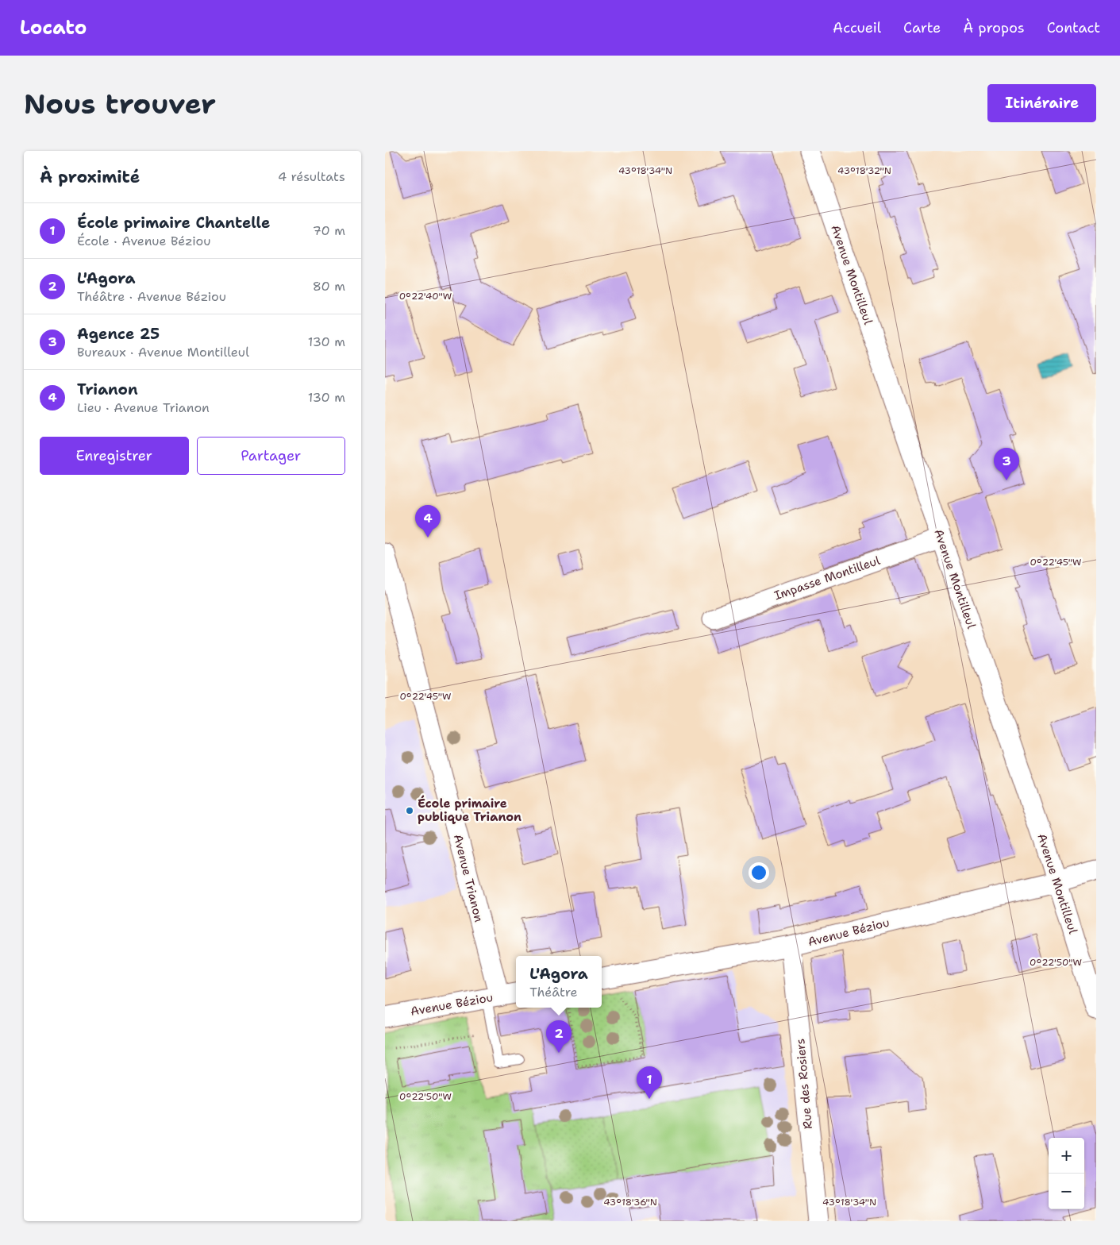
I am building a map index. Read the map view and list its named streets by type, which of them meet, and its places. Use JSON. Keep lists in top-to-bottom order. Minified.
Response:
{"streets":{"street":["Avenue Montilleul","Impasse Montilleul","Avenue Trianon","Avenue Béziou","Rue des Rosiers"]},"crossings":[["Avenue Montilleul","Impasse Montilleul"],["Avenue Montilleul","Avenue Béziou"],["Avenue Trianon","Avenue Béziou"],["Avenue Béziou","Rue des Rosiers"]],"places":["École primaire publique Trianon"],"page":{"header":"Locato","nav":["Accueil","Carte","À propos","Contact"],"buttons":["Itinéraire",["Enregistrer","Partager"]],"title":"Nous trouver","heading":["À proximité","4 résultats"],"list":[{"mark":"1","name":"École primaire Chantelle","note":"École · Avenue Béziou","value":"70 m"},{"mark":"2","name":"L'Agora","note":"Théâtre · Avenue Béziou","value":"80 m"},{"mark":"3","name":"Agence 25","note":"Bureaux · Avenue Montilleul","value":"130 m"},{"mark":"4","name":"Trianon","note":"Lieu · Avenue Trianon","value":"130 m"}],"pins":["3","4","2","1"],"popup":["L'Agora","Théâtre"],"map_buttons":["+","−"]},"coordinates":["43°18'34\"N","43°18'32\"N","0°22'40\"W","0°22'45\"W","0°22'50\"W","43°18'36\"N"]}
